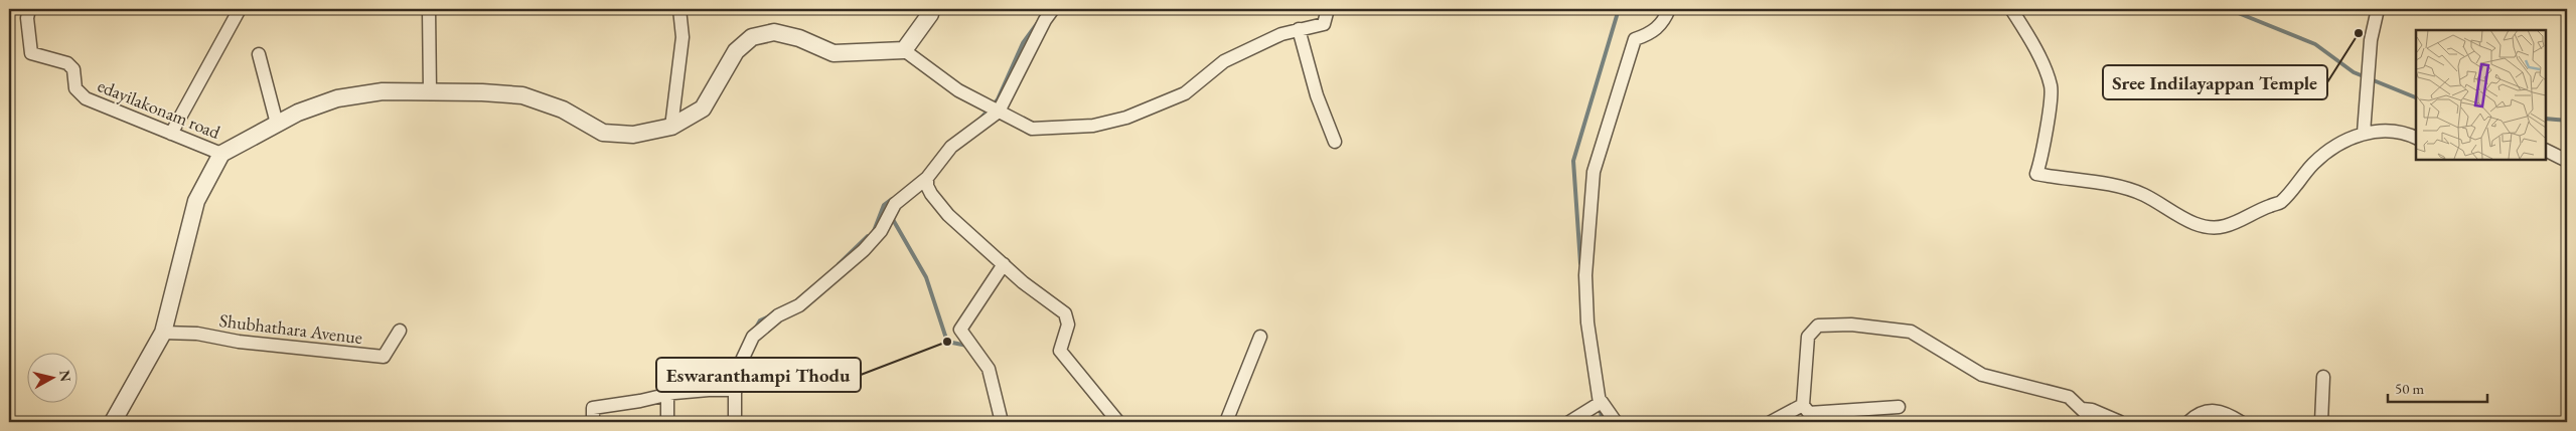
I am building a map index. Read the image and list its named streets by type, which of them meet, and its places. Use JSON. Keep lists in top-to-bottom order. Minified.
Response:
{"streets":{"street":["edayilakonam road","Shubhathara Avenue"]},"places":["Sree Indilayappan Temple","Eswaranthampi Thodu"],"scale_bar":"50 m","north":"right"}
